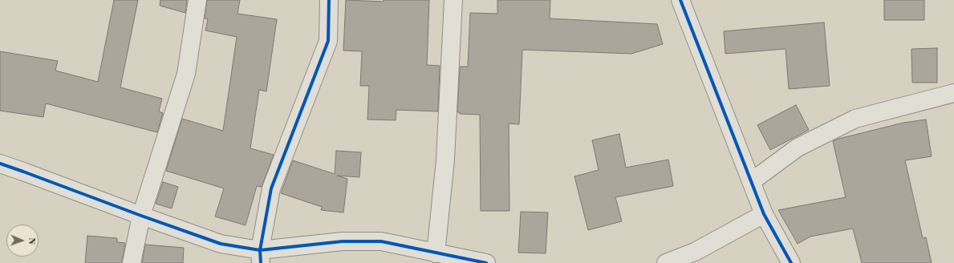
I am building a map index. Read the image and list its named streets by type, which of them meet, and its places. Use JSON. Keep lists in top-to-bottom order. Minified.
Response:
{"north":"right"}
